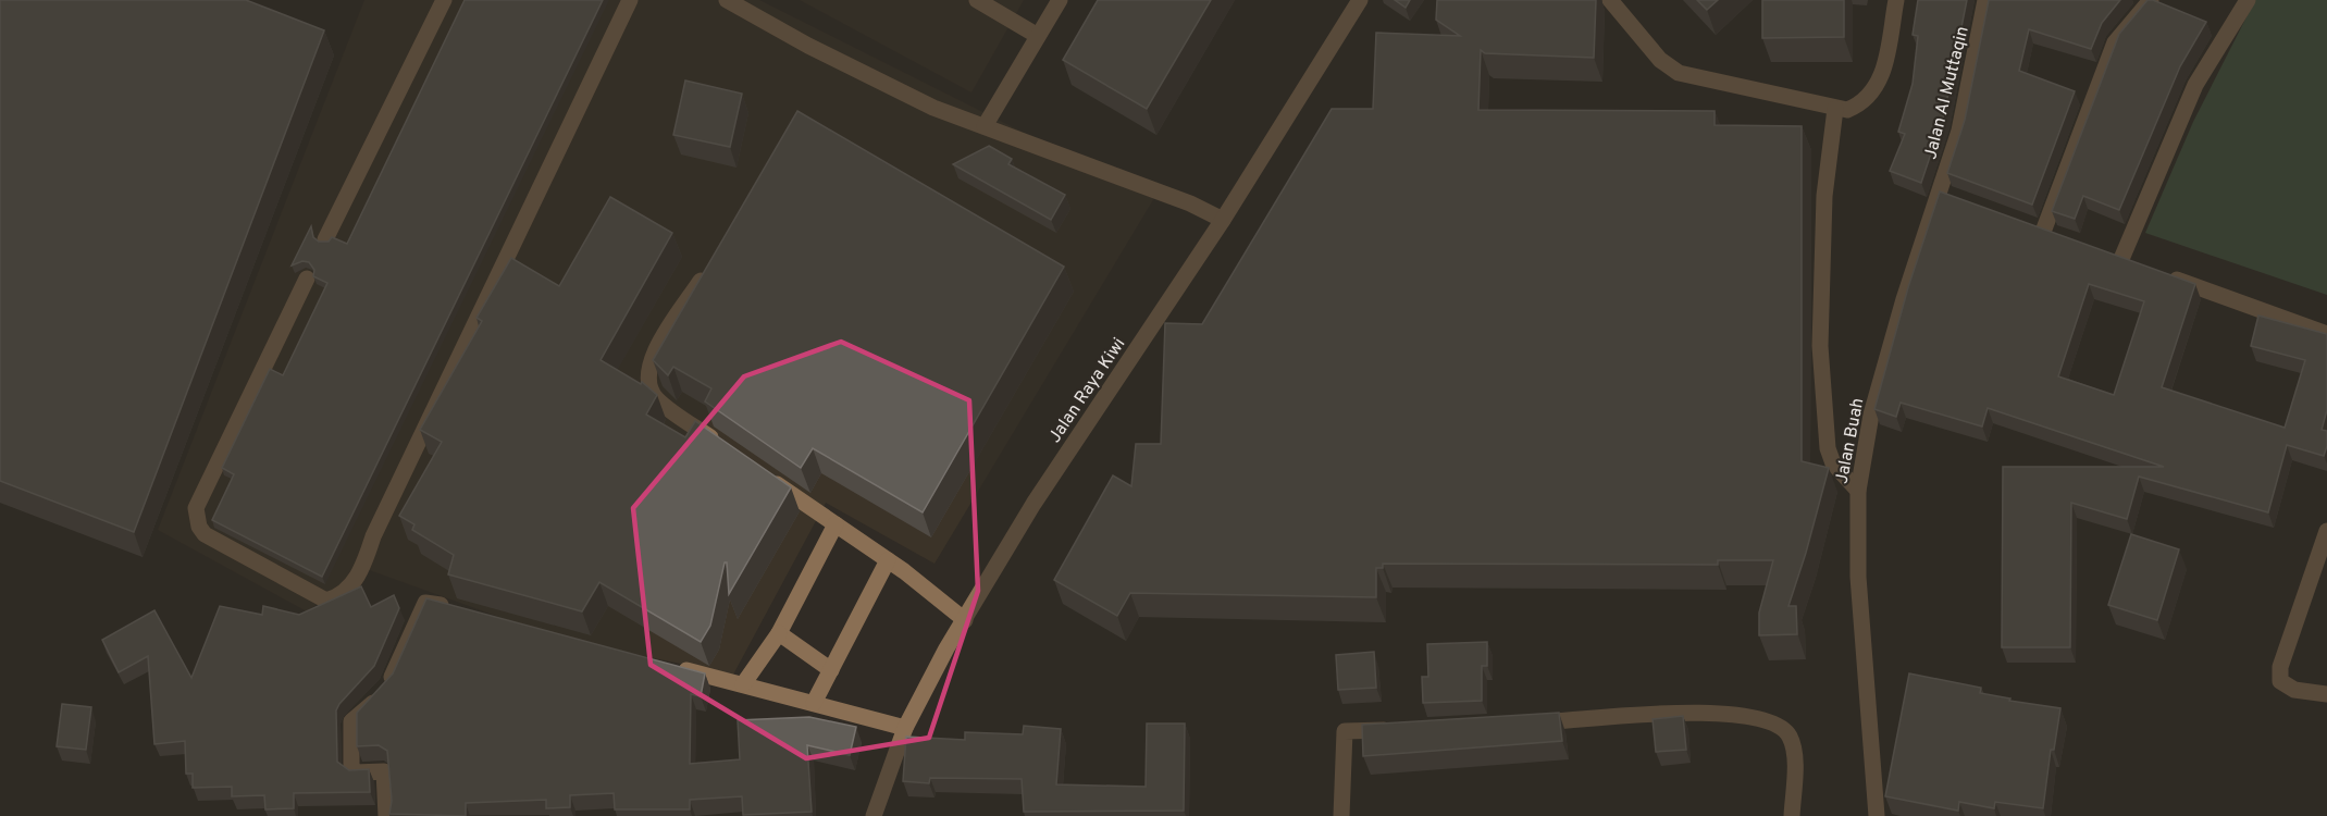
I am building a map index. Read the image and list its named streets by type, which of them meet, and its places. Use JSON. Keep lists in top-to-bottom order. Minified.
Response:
{"streets":{"street":["Jalan Al Muttaqin","Jalan Raya Kiwi","Jalan Buah"]},"crossings":[["Jalan Al Muttaqin","Jalan Buah"]]}
